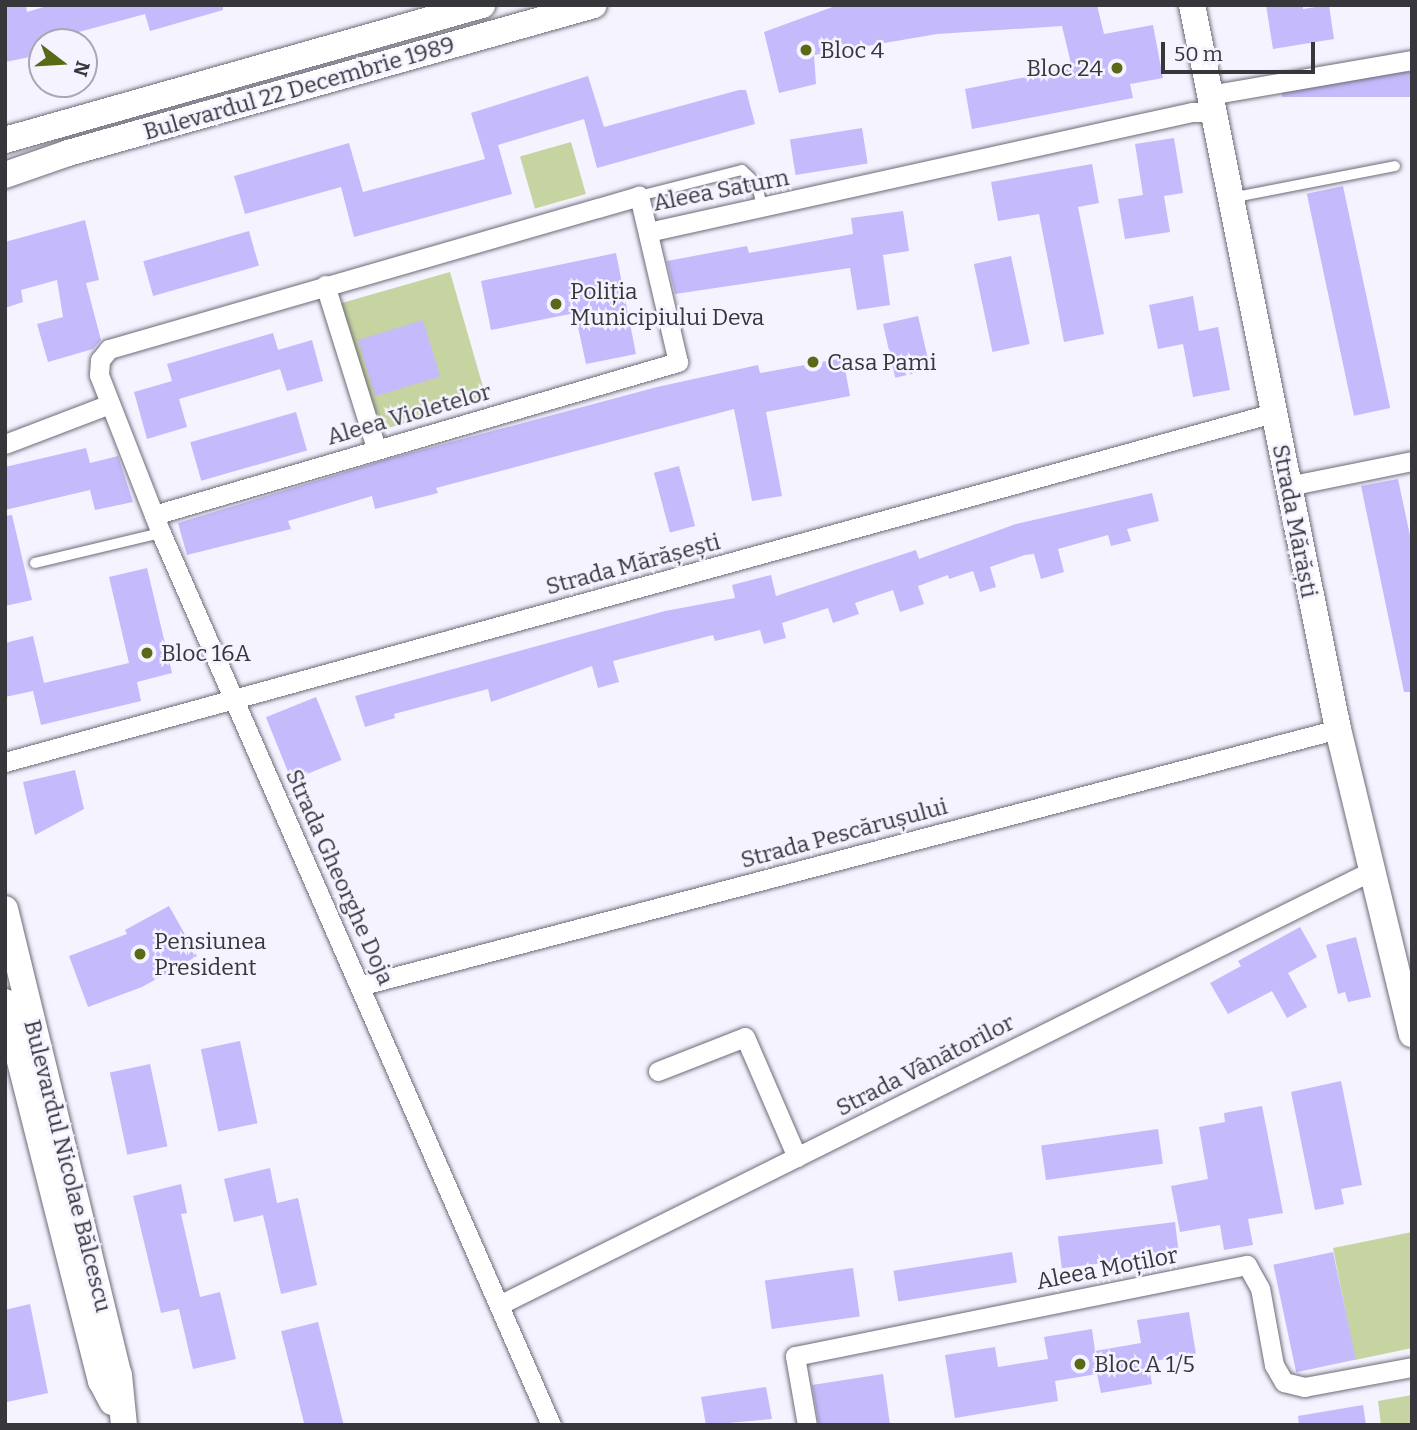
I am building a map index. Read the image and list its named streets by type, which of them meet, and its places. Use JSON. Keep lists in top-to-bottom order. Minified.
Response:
{"streets":{"main road":["Bulevardul 22 Decembrie 1989","Strada Mărăști","Bulevardul Nicolae Bălcescu"],"street":["Aleea Saturn","Aleea Violetelor","Strada Mărășești","Strada Pescărușului","Strada Gheorghe Doja","Strada Vânătorilor","Aleea Moților"]},"crossings":[["Aleea Saturn","Aleea Violetelor"],["Aleea Saturn","Strada Mărăști"],["Aleea Saturn","Strada Gheorghe Doja"],["Aleea Violetelor","Strada Gheorghe Doja"],["Strada Mărăști","Strada Mărășești"],["Strada Mărăști","Strada Pescărușului"],["Strada Mărăști","Strada Vânătorilor"],["Strada Mărășești","Strada Gheorghe Doja"],["Strada Pescărușului","Strada Gheorghe Doja"],["Strada Gheorghe Doja","Strada Vânătorilor"]],"places":["Bloc 4","Bloc 24","Poliția Municipiului Deva","Casa Pami","Bloc 16A","Pensiunea President","Bloc A 1/5"],"scale_bar":"50 m","north":"right"}
